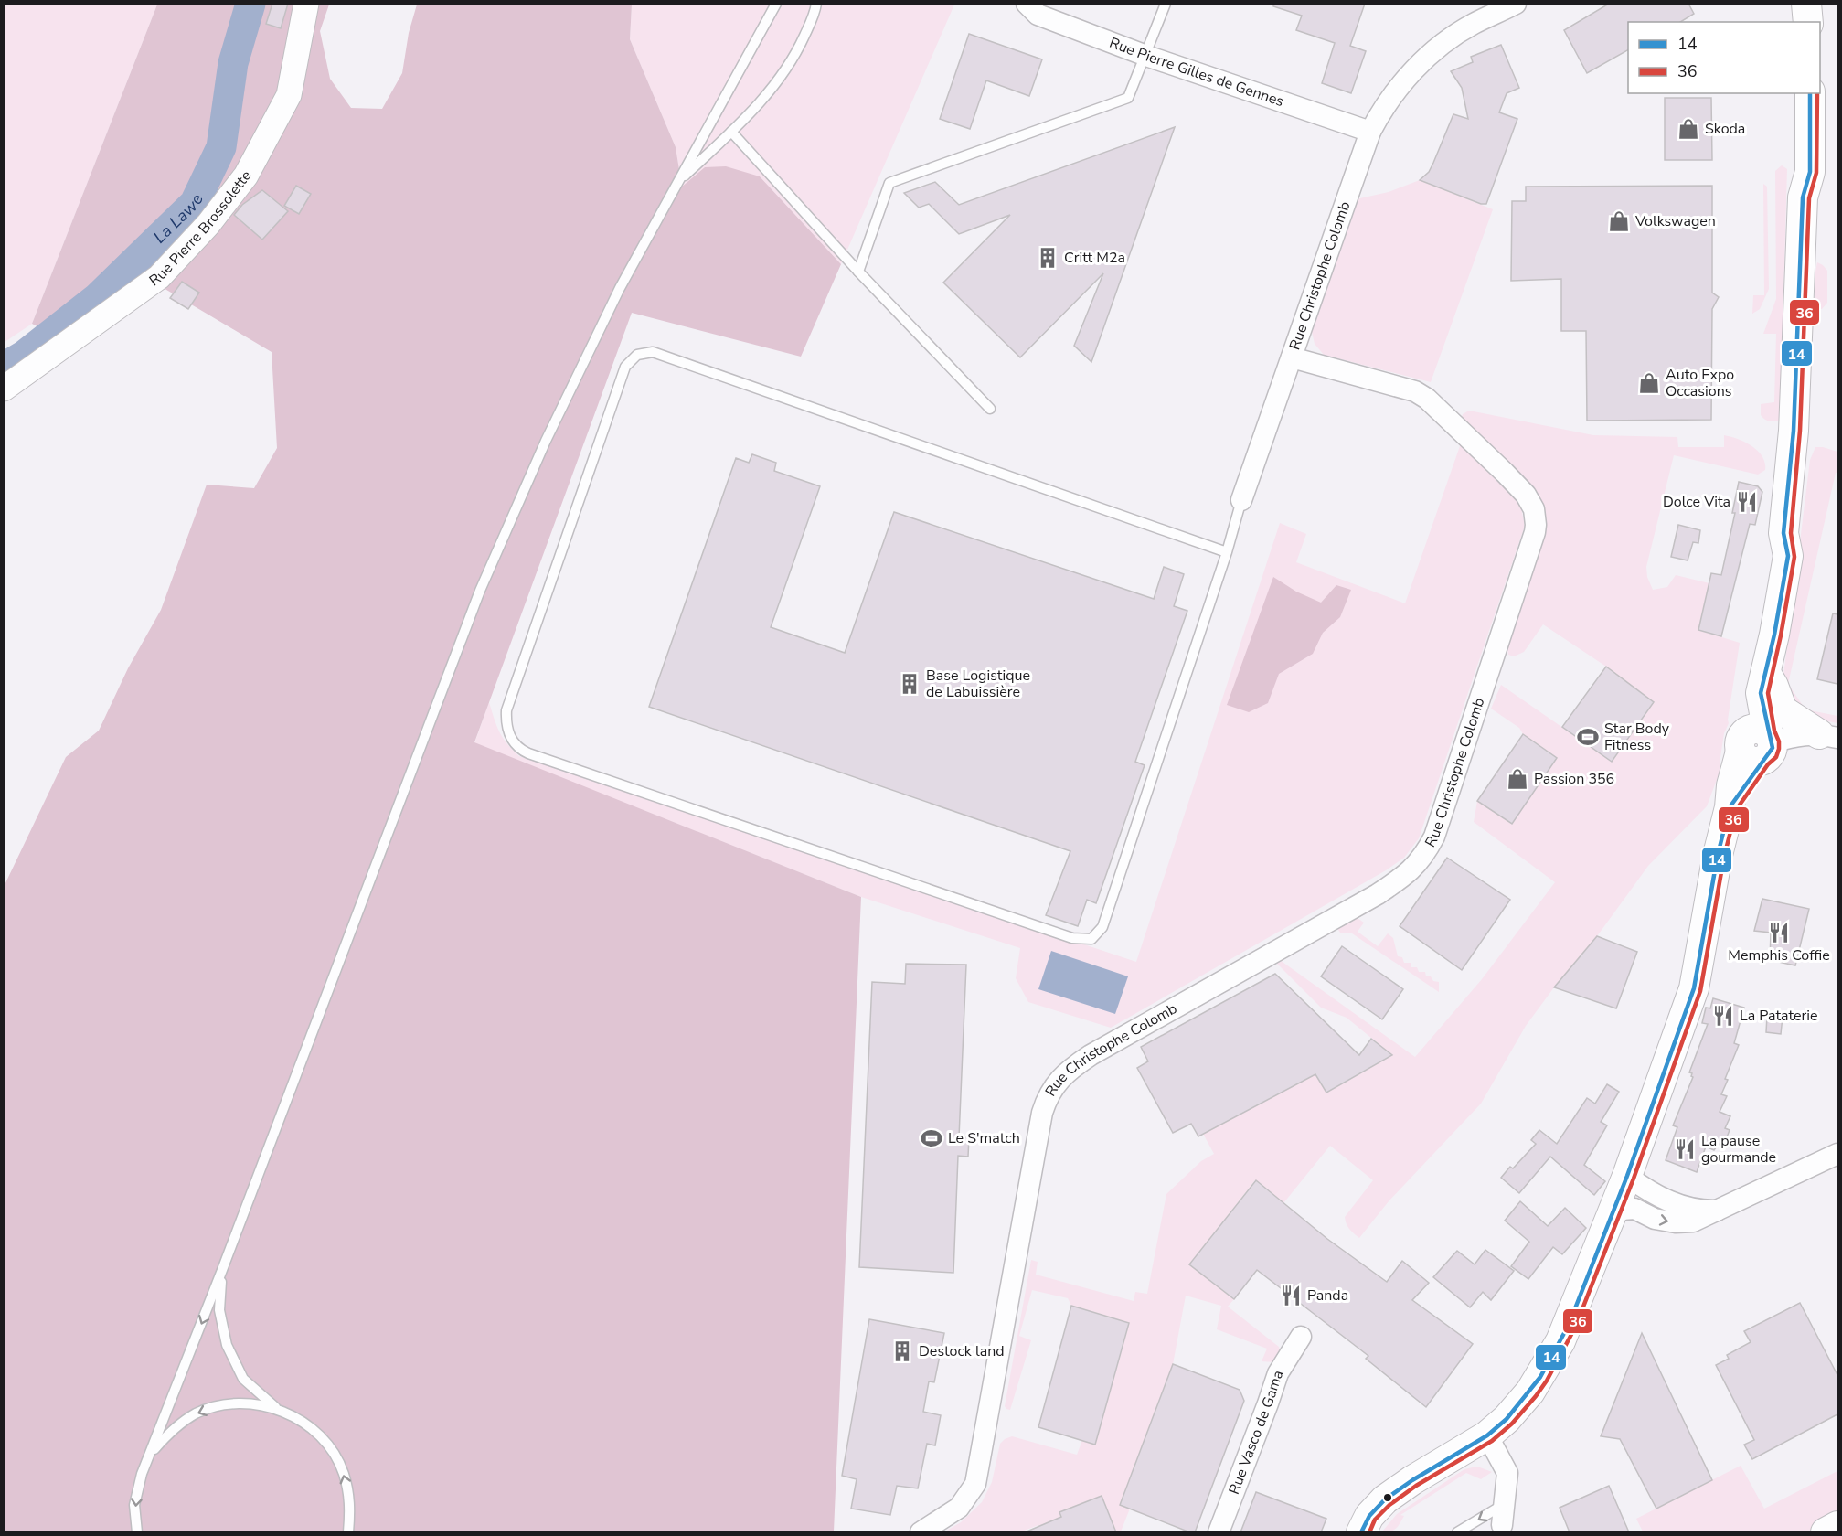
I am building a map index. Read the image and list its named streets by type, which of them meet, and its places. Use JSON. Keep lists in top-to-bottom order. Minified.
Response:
{"streets":{"street":["Rue Pierre Gilles de Gennes","Rue Pierre Brossolette","Rue Christophe Colomb","Rue Vasco de Gama"]},"crossings":[["Rue Pierre Gilles de Gennes","Rue Christophe Colomb"]],"water":["La Lawe"],"places":{"shop":["Skoda","Volkswagen","Auto Expo Occasions","Passion 356"],"building":["Critt M2a","Base Logistique de Labuissière","Destock land"],"restaurant":["Dolce Vita","Memphis Coffie","La Pataterie","La pause gourmande","Panda"],"sports":["Star Body Fitness","Le S'match"]},"lines":["transit line 14","transit line 36"],"legend":["14","36"]}
